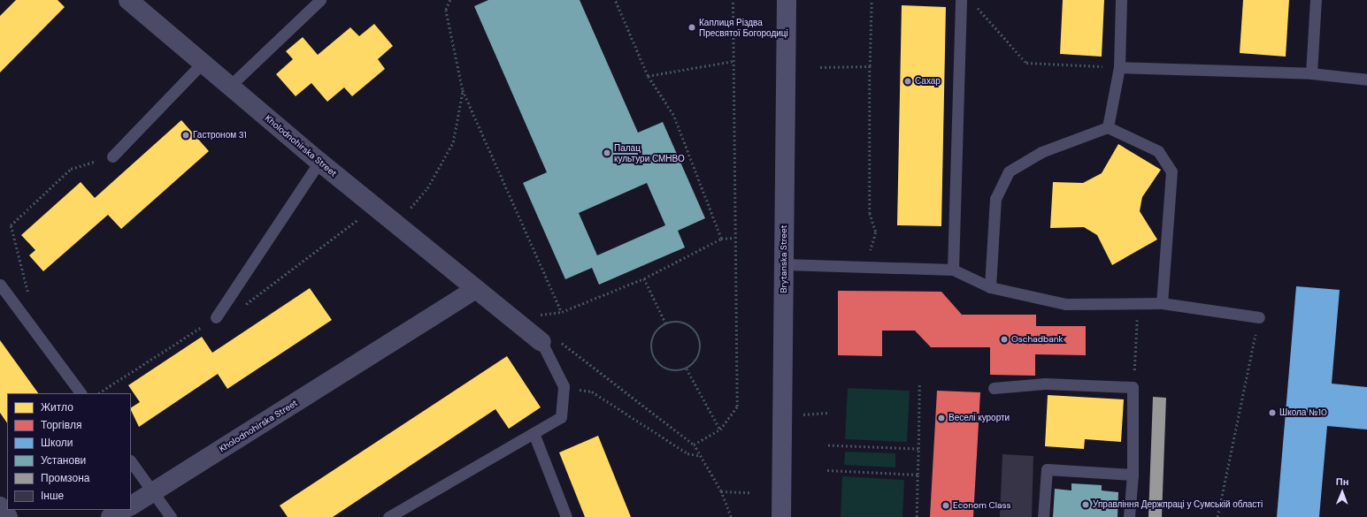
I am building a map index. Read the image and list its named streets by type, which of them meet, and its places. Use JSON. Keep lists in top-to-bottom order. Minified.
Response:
{"streets":{"main road":["Brytanska Street"],"street":["Kholodnohirska Street"]},"places":["Каплиця Різдва Пресвятої Богородиці","Сахар","Гастроном 31","Палац культури СМНВО","Oschadbank","Школа №10","Веселі курорти","Управління Держпраці у Сумській області","Econom Class"],"legend":["Житло","Торгівля","Школи","Установи","Промзона","Інше"],"north":"top"}
